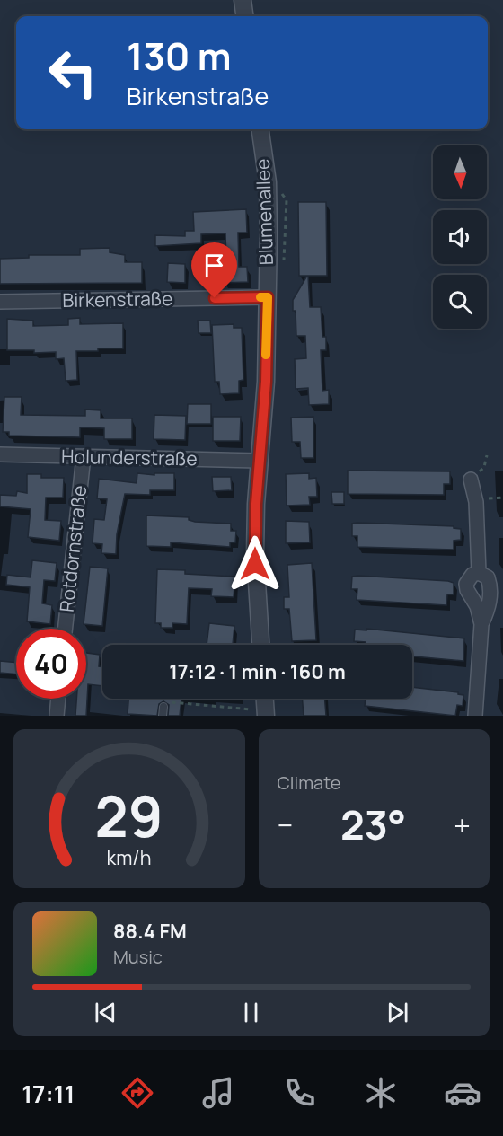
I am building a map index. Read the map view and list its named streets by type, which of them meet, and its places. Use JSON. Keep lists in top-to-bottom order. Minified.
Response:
{"streets":{"street":["Blumenallee","Birkenstraße","Holunderstraße","Rotdornstraße"]},"crossings":[["Blumenallee","Birkenstraße"],["Blumenallee","Holunderstraße"],["Holunderstraße","Rotdornstraße"]],"north":"bottom","page":{"turn":["130 m","Birkenstraße"],"limit":"40","trip":"17:12 · 1 min · 160 m","tile":"Climate","heat":["−","23°","+"],"song":["88.4 FM","Music"],"tabs":"17:11","gauge":["29","km/h"]}}
